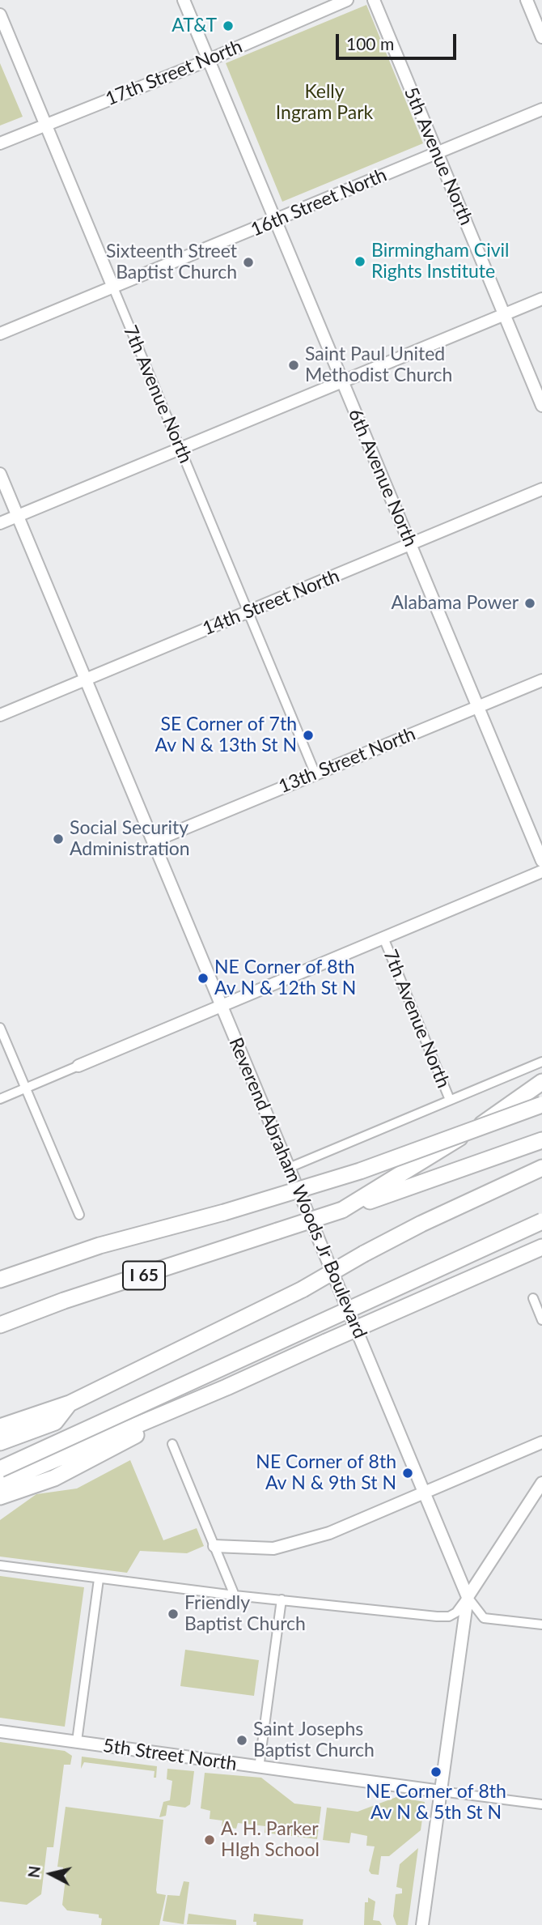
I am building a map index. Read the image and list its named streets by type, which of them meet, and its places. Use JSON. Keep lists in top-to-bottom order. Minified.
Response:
{"streets":{"highway":["I 65"],"street":["17th Street North","5th Avenue North","16th Street North","7th Avenue North","6th Avenue North","14th Street North","13th Street North","Reverend Abraham Woods Jr Boulevard","5th Street North"]},"crossings":[["17th Street North","7th Avenue North"],["17th Street North","6th Avenue North"],["5th Avenue North","16th Street North"],["16th Street North","7th Avenue North"],["16th Street North","6th Avenue North"],["7th Avenue North","14th Street North"],["7th Avenue North","13th Street North"],["6th Avenue North","14th Street North"],["6th Avenue North","13th Street North"],["14th Street North","Reverend Abraham Woods Jr Boulevard"],["13th Street North","Reverend Abraham Woods Jr Boulevard"]],"parks":["Kelly Ingram Park"],"places":["AT&T","Birmingham Civil Rights Institute","Sixteenth Street Baptist Church","Saint Paul United Methodist Church","Alabama Power","SE Corner of 7th Av N & 13th St N","Social Security Administration","NE Corner of 8th Av N & 12th St N","NE Corner of 8th Av N & 9th St N","Friendly Baptist Church","Saint Josephs Baptist Church","NE Corner of 8th Av N & 5th St N","A. H. Parker HIgh School"],"scale_bar":"100 m","north":"left"}
